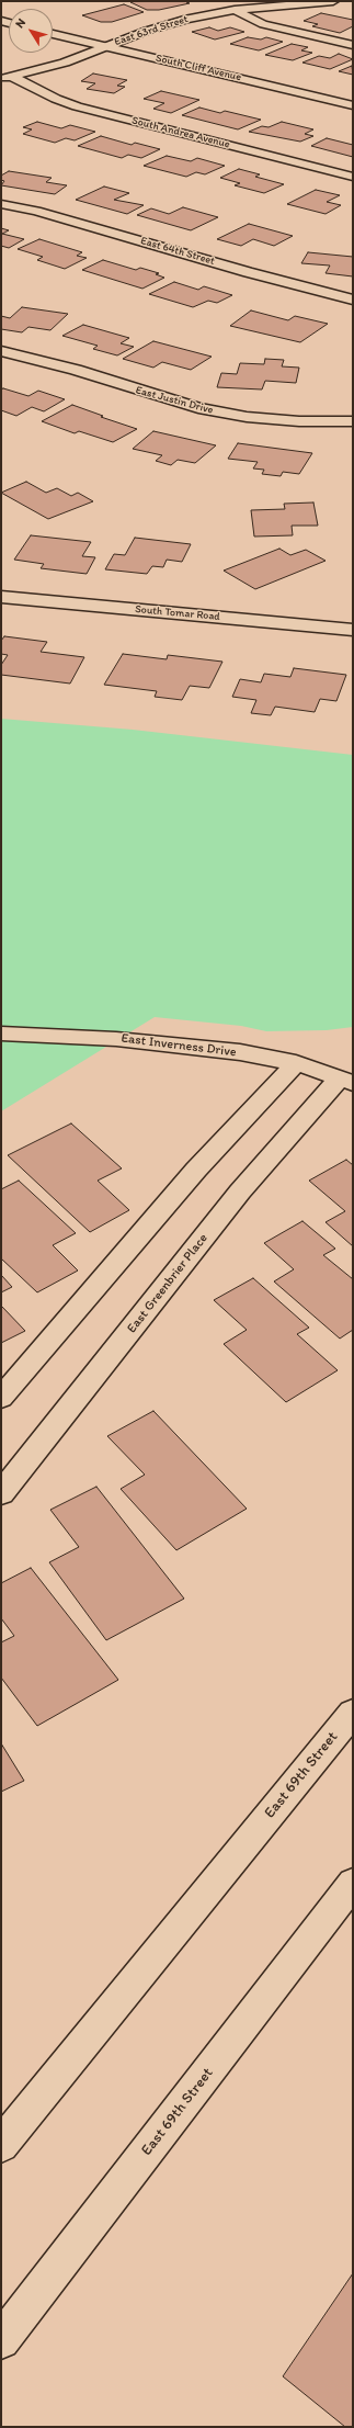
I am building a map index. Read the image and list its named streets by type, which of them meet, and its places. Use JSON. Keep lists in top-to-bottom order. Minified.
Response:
{"streets":{"street":["East 63rd Street","South Cliff Avenue","South Andrea Avenue","East 64th Street","East Justin Drive","South Tomar Road","East Inverness Drive","East Greenbrier Place","East 69th Street"]},"crossings":[["East 63rd Street","South Cliff Avenue"],["East 63rd Street","South Andrea Avenue"],["East Inverness Drive","East Greenbrier Place"]],"north":"top left"}
